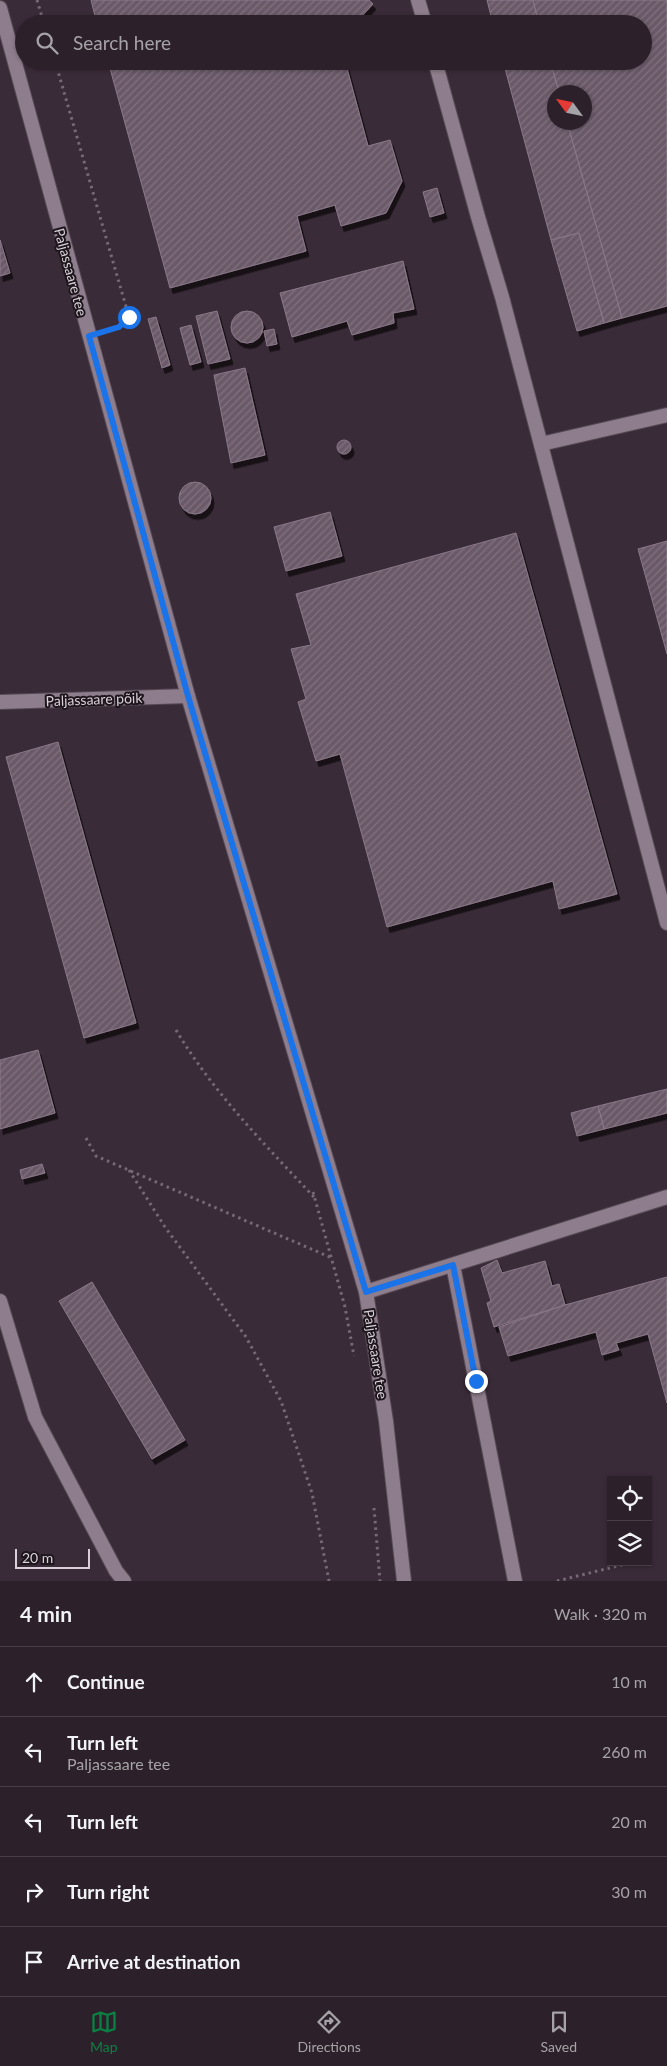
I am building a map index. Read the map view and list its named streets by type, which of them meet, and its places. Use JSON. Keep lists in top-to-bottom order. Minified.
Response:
{"streets":{"street":["Paljassaare tee","Paljassaare põik"]},"crossings":[["Paljassaare tee","Paljassaare põik"]],"scale_bar":"20 m","north":"top left","page":{"search":"Search here","scale":"20 m","heading":["4 min","Walk · 320 m"],"list":[["Continue","10 m"],["Turn left","Paljassaare tee","260 m"],["Turn left","20 m"],["Turn right","30 m"],"Arrive at destination"],"nav":["Map","Directions","Saved"]}}
